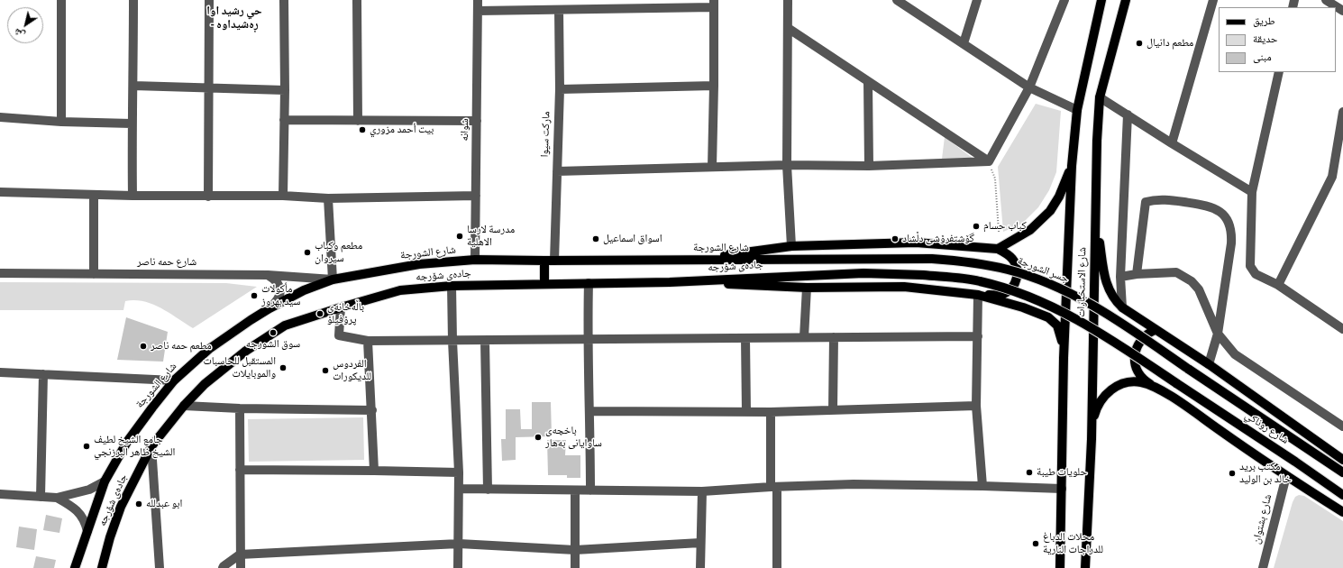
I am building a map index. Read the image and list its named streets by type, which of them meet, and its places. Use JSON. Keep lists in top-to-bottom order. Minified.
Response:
{"streets":{"main road":["شارع الشورجة","جادەی شۆرجە","جسر الشورجة","شارع الاستخبارات","شارع روناكي"],"street":["شوانە","مارکت سیوا","شارع حمه ناصر","شارع بشتوان"]},"crossings":[["شوانە","شارع الشورجة"],["مارکت سیوا","شارع الشورجة"],["شارع الشورجة","شارع حمه ناصر"],["شارع الشورجة","جسر الشورجة"],["جادەی شۆرجە","شارع روناكي"],["جسر الشورجة","شارع روناكي"]],"districts":["حي رشيد اوا - ڕەشیداوە"],"places":["مطعم دانيال","بيت أحمد مزوري","كباب حسام","مدرسة لارسا الاهلية","اسواق اسماعيل","گۆشتفرۆشی دڵشاد","مطعم وكباب سيروان","مأكولات سيد بهروز","باڵەخانەی پرۆفیلۆ","سوق الشورجه","مطعم حمه ناصر","المستقبل للحاسبات والموبايلات","الفردوس للديكورات","باخچەی ساوایانی بەهار","جامع الشيخ لطيف الشيخ ظاهر البرزنجي","حلويات طيبة","مكتب بريد خالد بن الوليد","ابو عبدلله","محلات الدباغ للدراجات النارية"],"legend":["طريق","حديقة","مبنى"],"north":"bottom left"}
